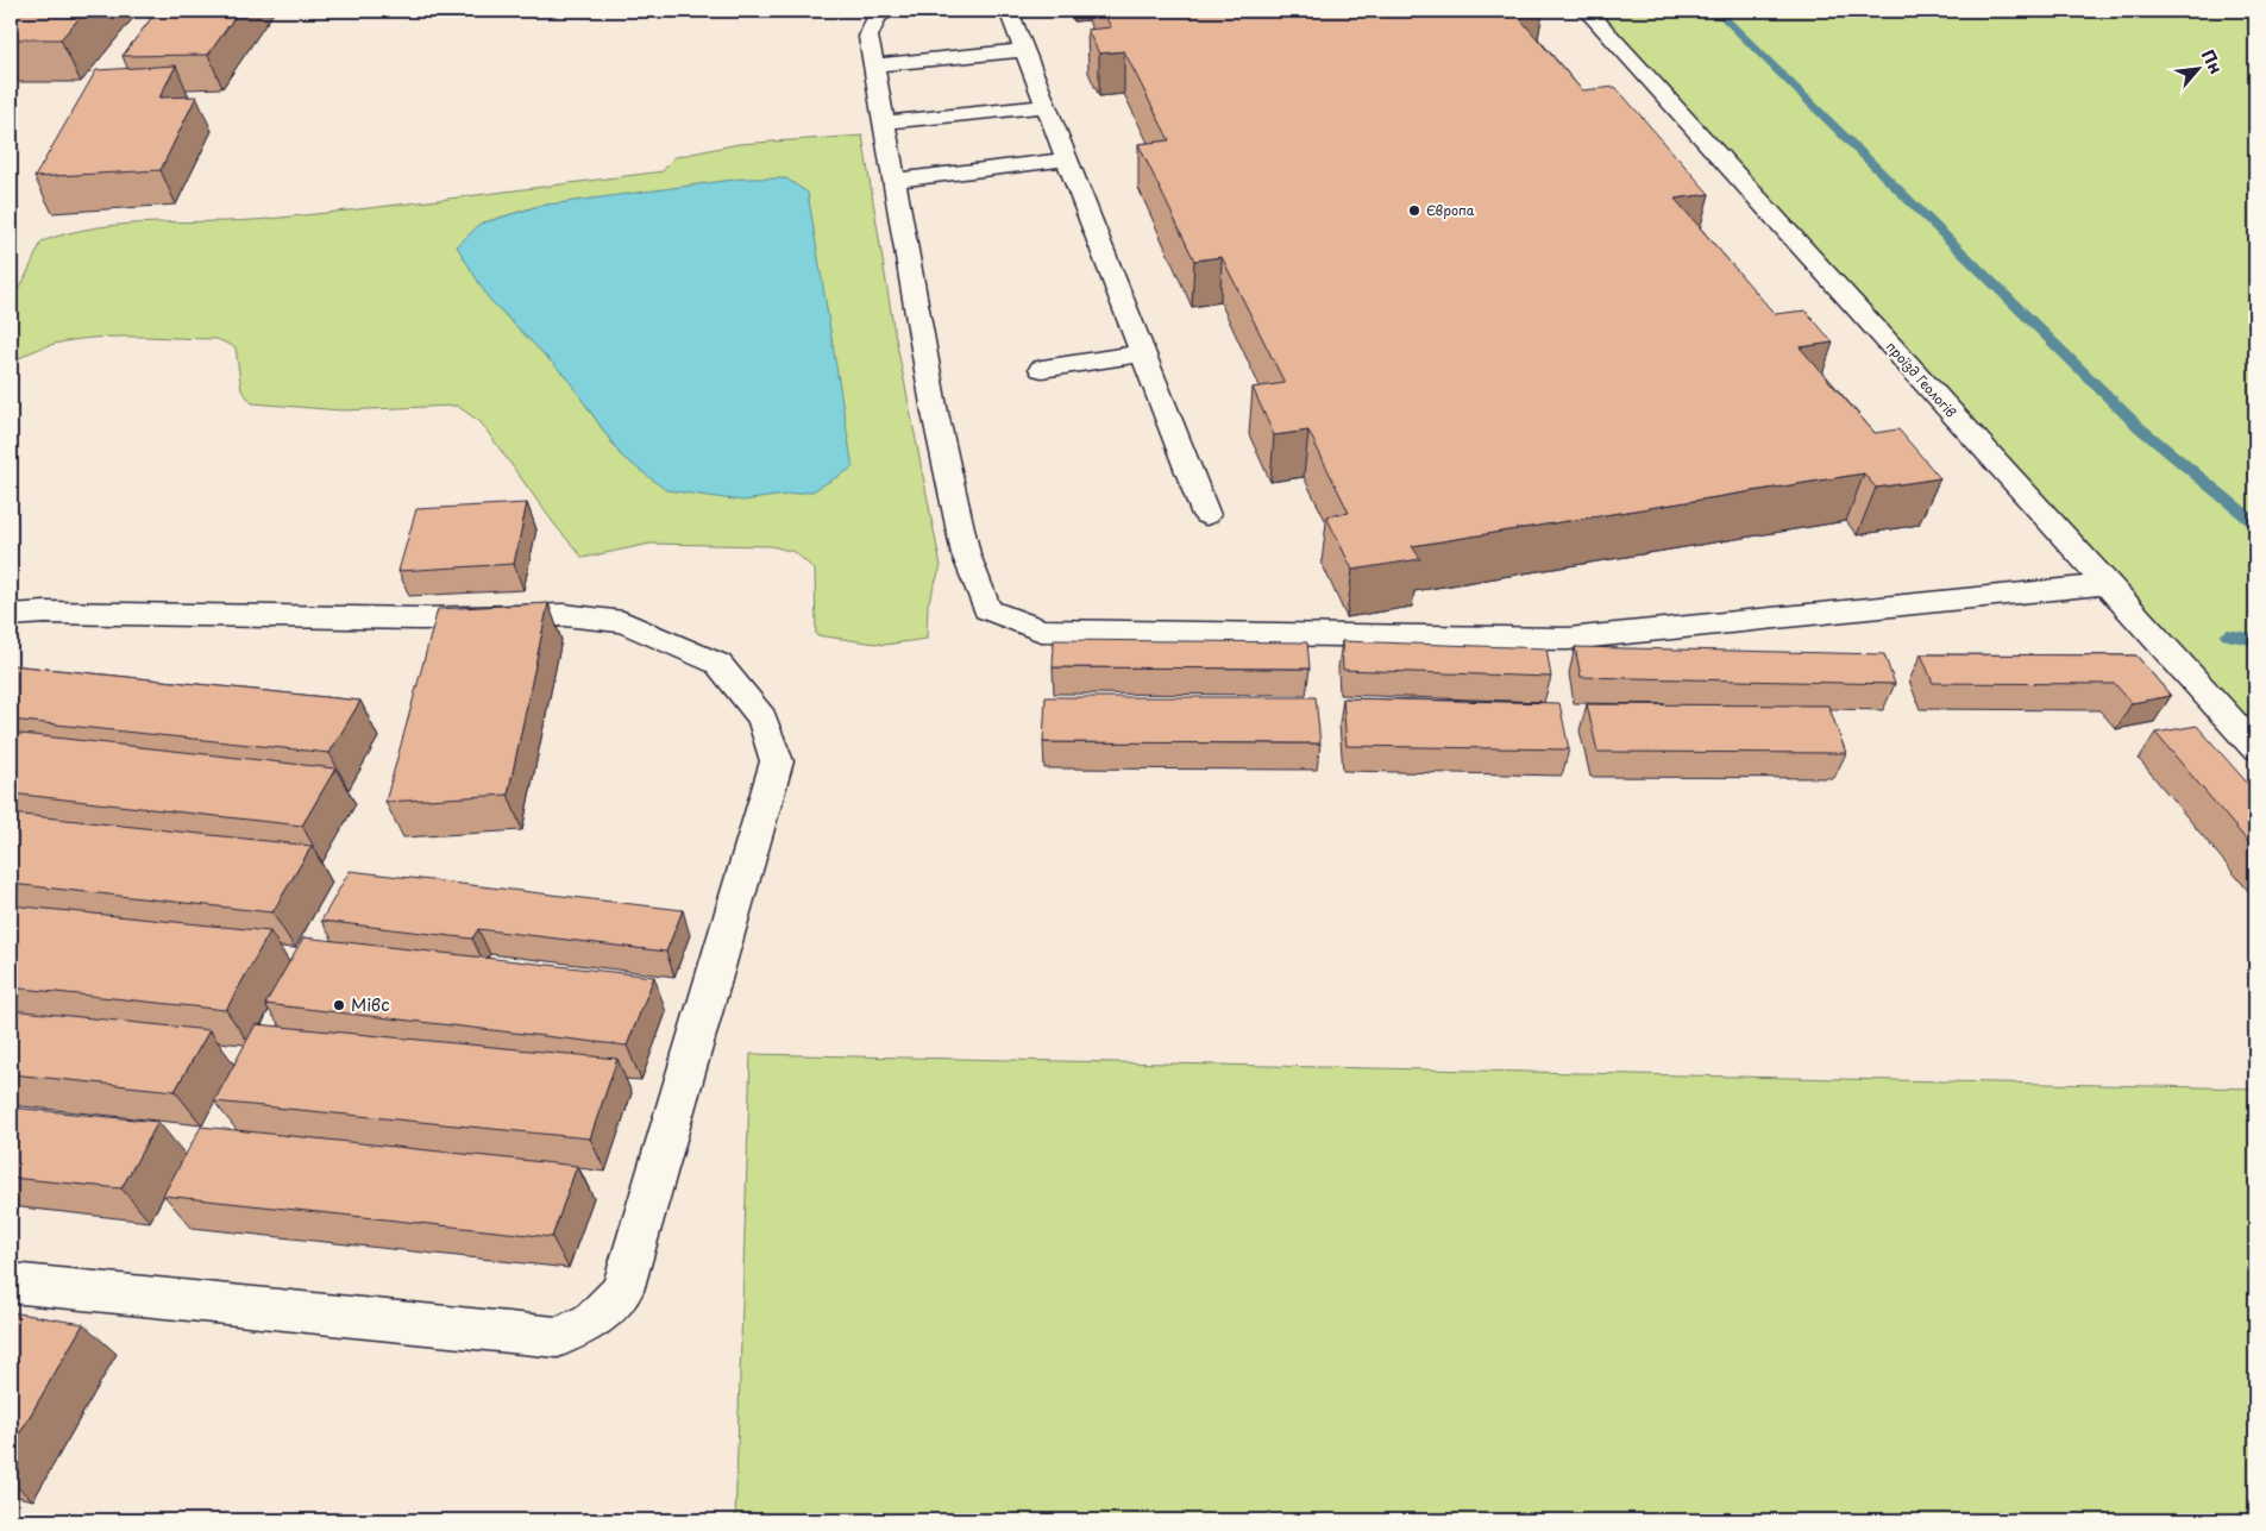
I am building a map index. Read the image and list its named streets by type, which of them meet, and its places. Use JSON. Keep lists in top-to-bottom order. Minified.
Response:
{"streets":{"street":["проїзд Геологів"]},"places":["Європа","Мівс"],"north":"top right"}
